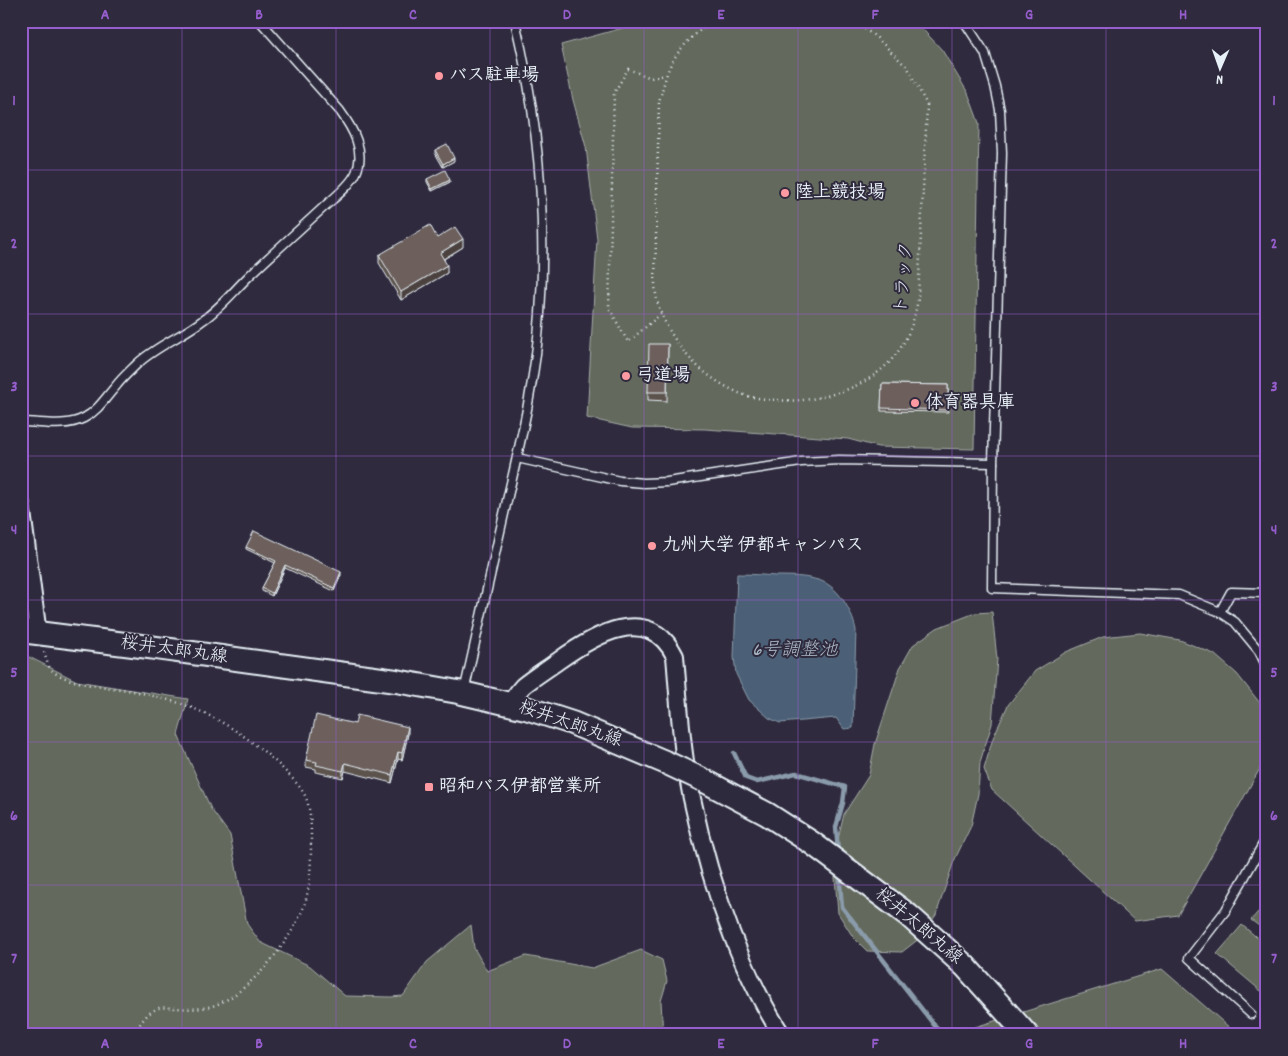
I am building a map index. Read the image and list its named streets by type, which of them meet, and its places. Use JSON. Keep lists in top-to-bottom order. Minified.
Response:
{"streets":{"main road":["桜井太郎丸線"],"path":["トラック"]},"water":["6号調整池"],"places":{"other":["バス駐車場","陸上競技場","弓道場","体育器具庫","九州大学 伊都キャンパス"],"transit":["昭和バス伊都営業所"]},"north":"bottom","grid":{"columns":["A","B","C","D","E","F","G","H"],"rows":["1","2","3","4","5","6","7"]}}
